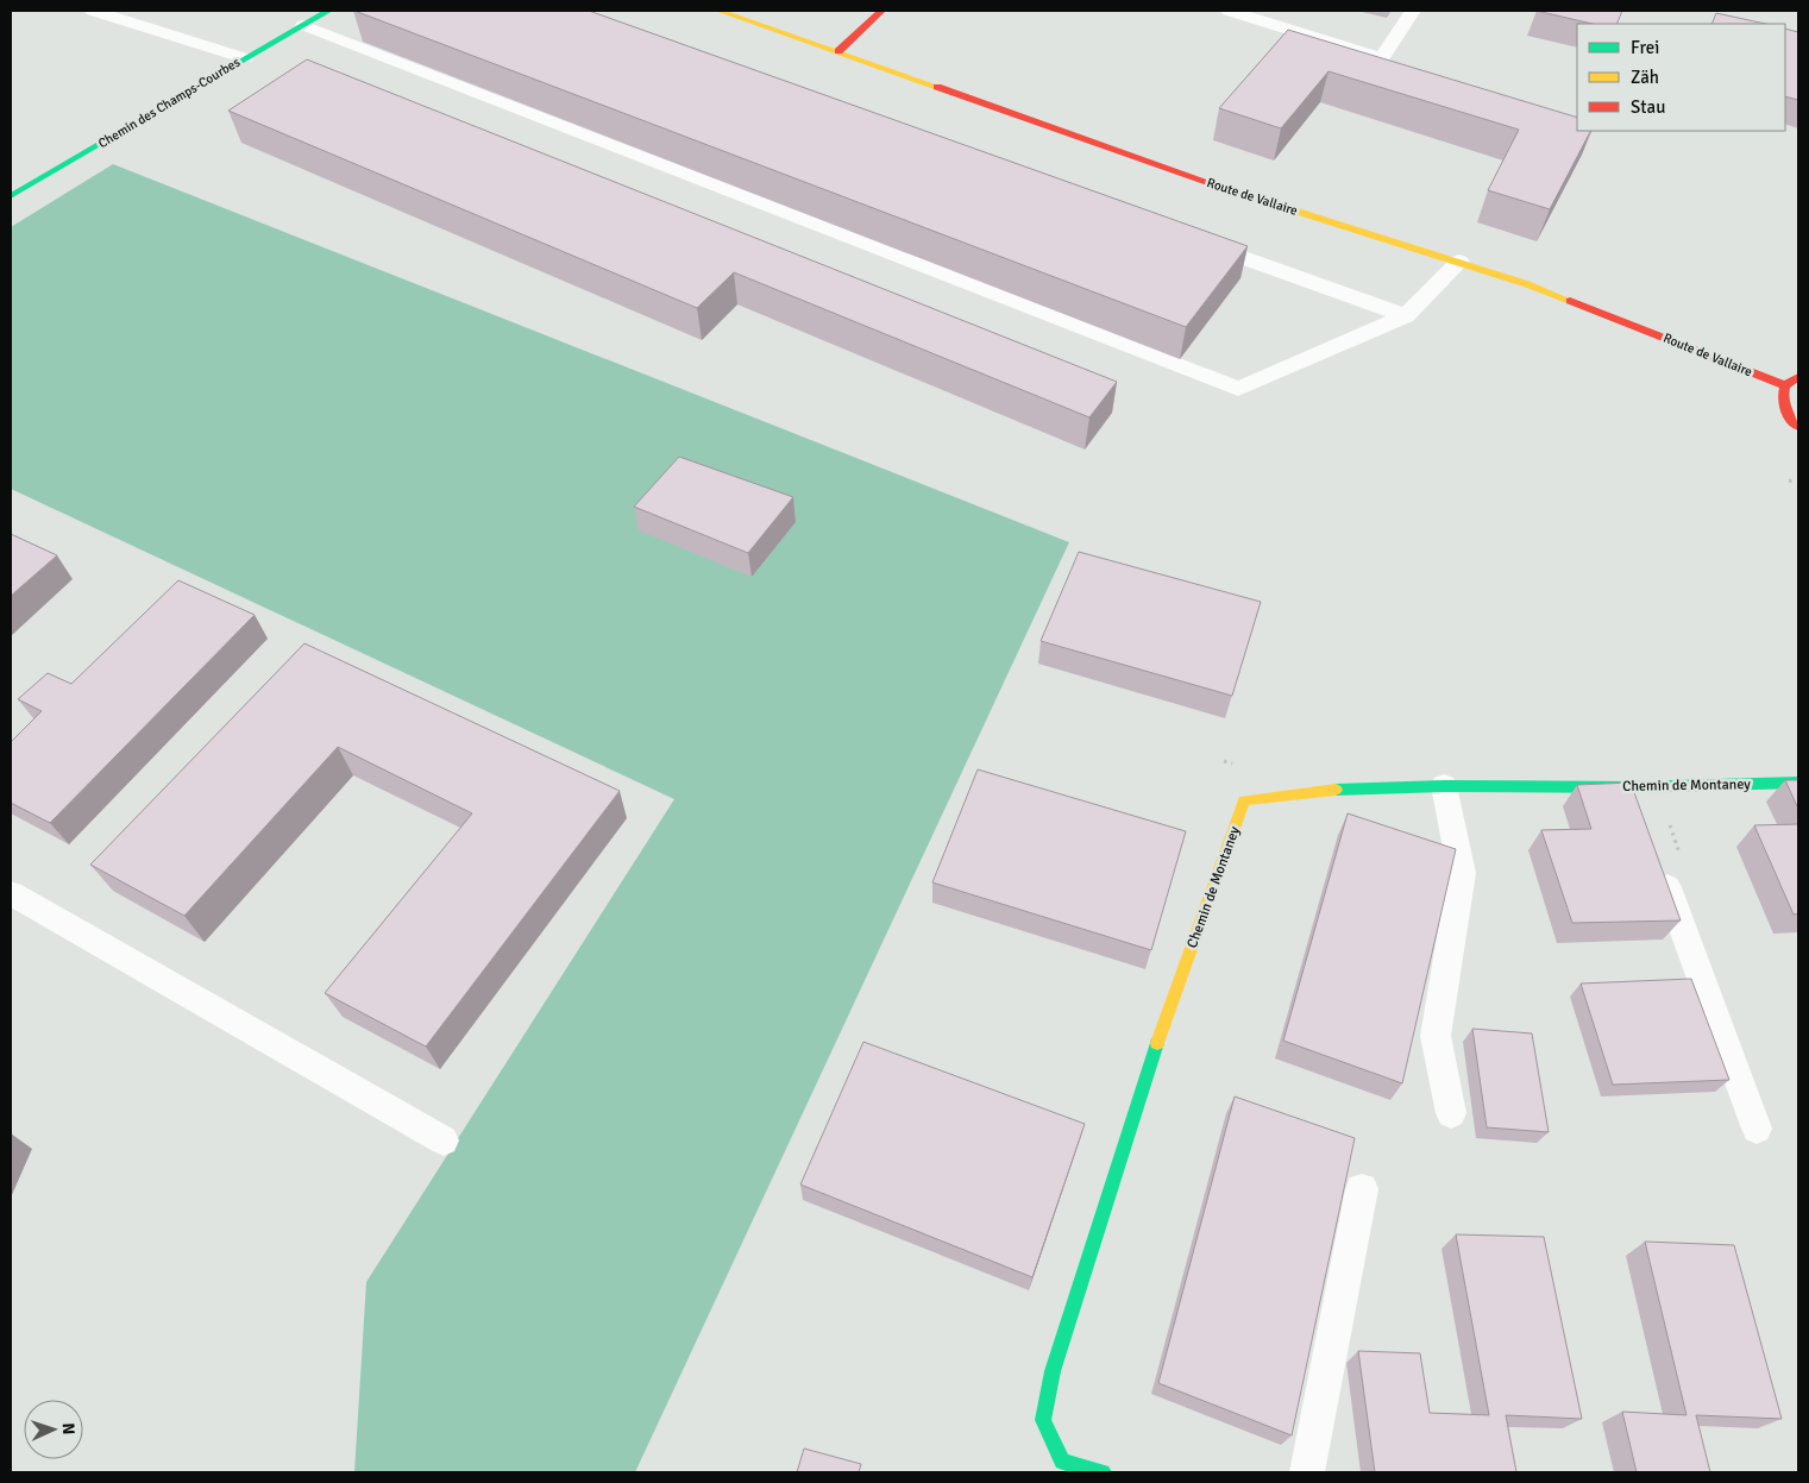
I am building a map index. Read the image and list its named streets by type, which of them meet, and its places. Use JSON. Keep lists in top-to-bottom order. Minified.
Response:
{"streets":{"street":["Chemin des Champs-Courbes","Route de Vallaire","Chemin de Montaney"]},"legend":["Frei","Zäh","Stau"],"north":"right"}
